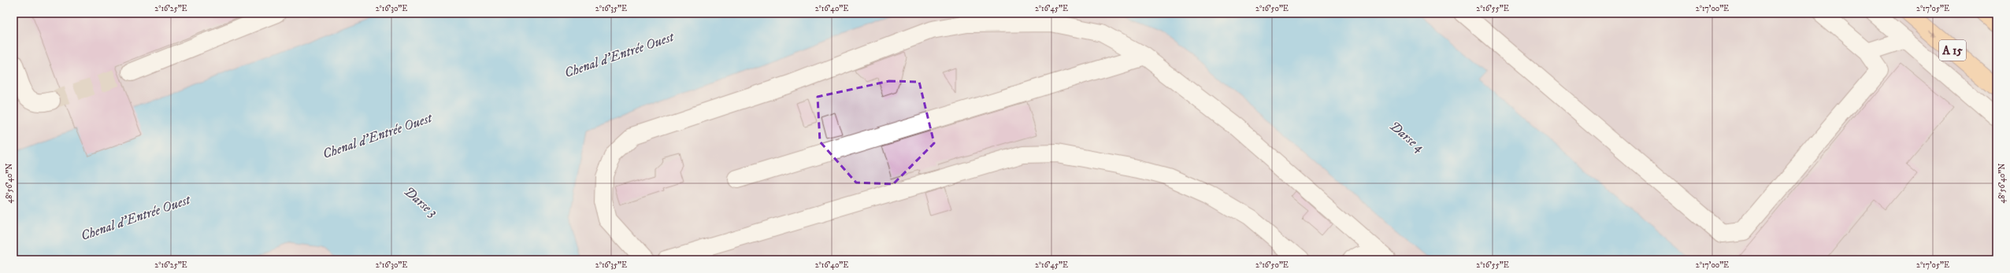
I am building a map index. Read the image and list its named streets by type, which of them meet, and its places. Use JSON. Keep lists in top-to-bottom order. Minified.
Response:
{"streets":{"highway":["A 15"]},"water":["Chenal d'Entrée Ouest","Darse 4","Darse 3"],"coordinates":["2°16'25\"E","2°16'30\"E","2°16'35\"E","2°16'40\"E","2°16'45\"E","2°16'50\"E","2°16'55\"E","2°17'00\"E","2°17'05\"E","48°56'40\"N"]}
